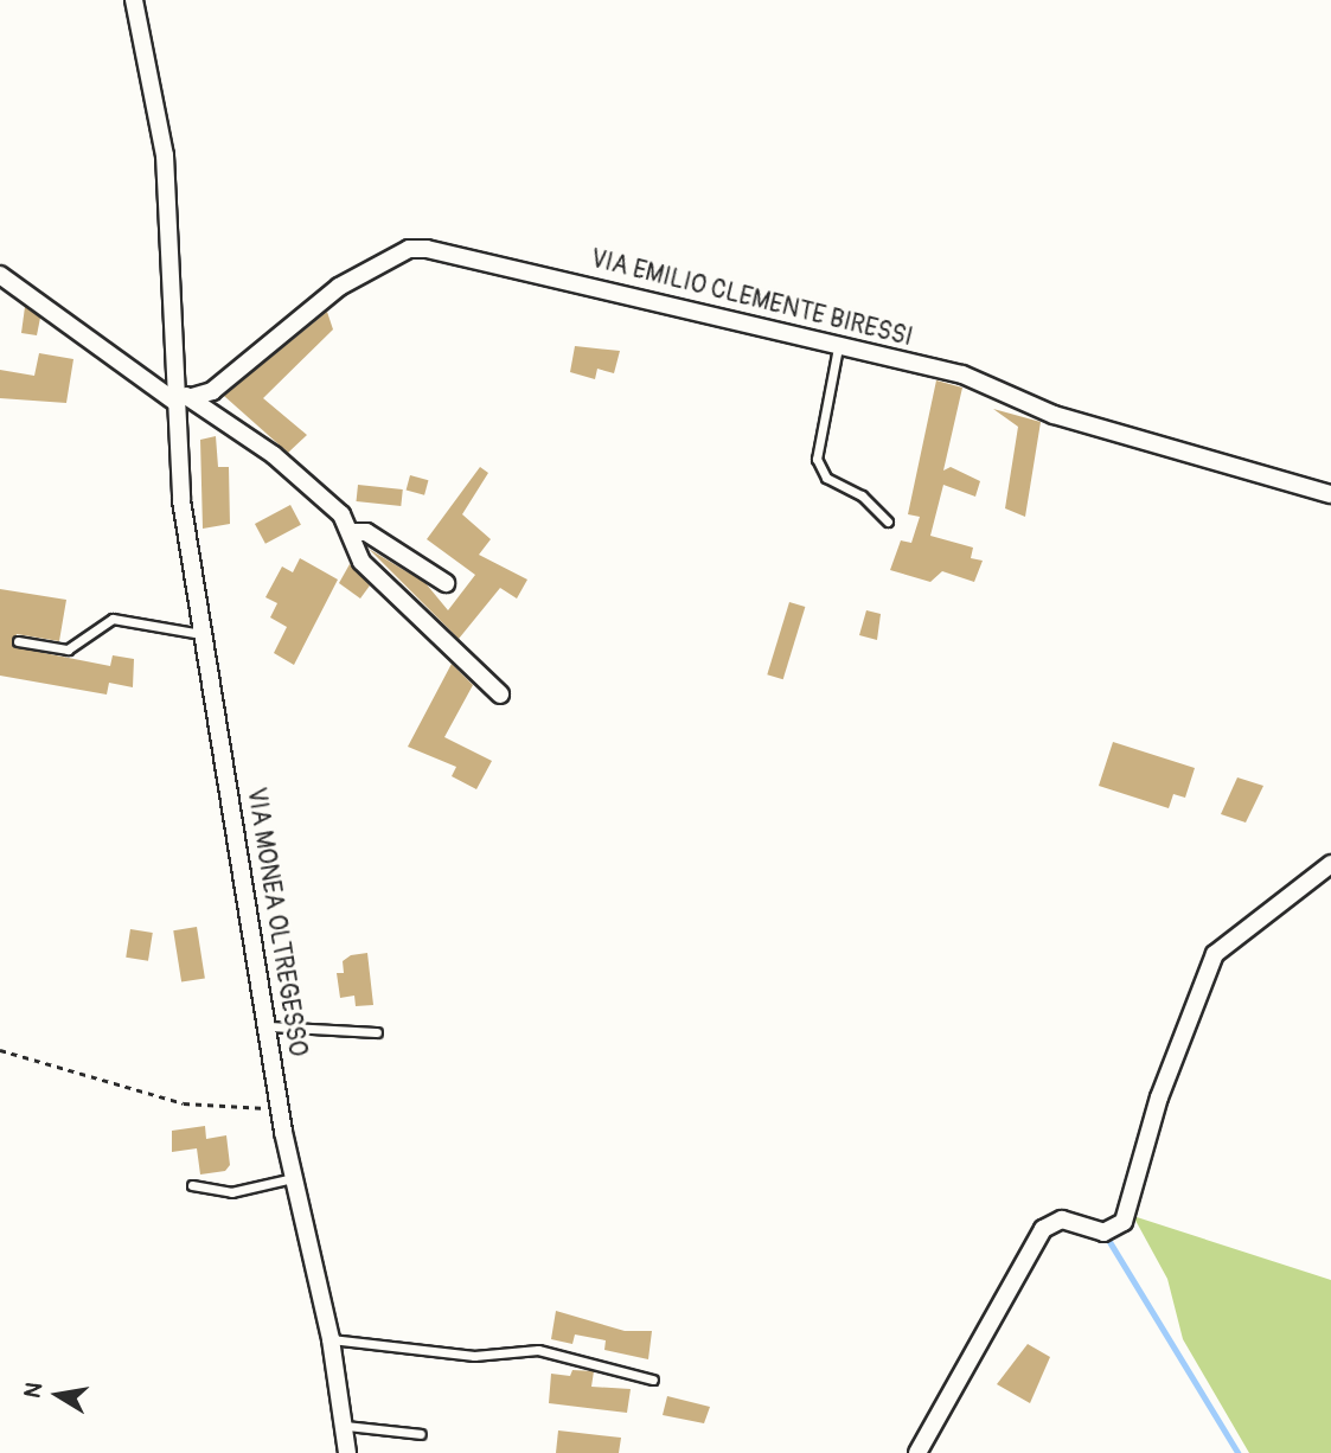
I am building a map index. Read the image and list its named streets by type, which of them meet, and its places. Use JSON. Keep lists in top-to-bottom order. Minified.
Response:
{"streets":{"street":["VIA EMILIO CLEMENTE BIRESSI","VIA MONEA OLTREGESSO"]},"crossings":[["VIA EMILIO CLEMENTE BIRESSI","VIA MONEA OLTREGESSO"]],"north":"left"}
